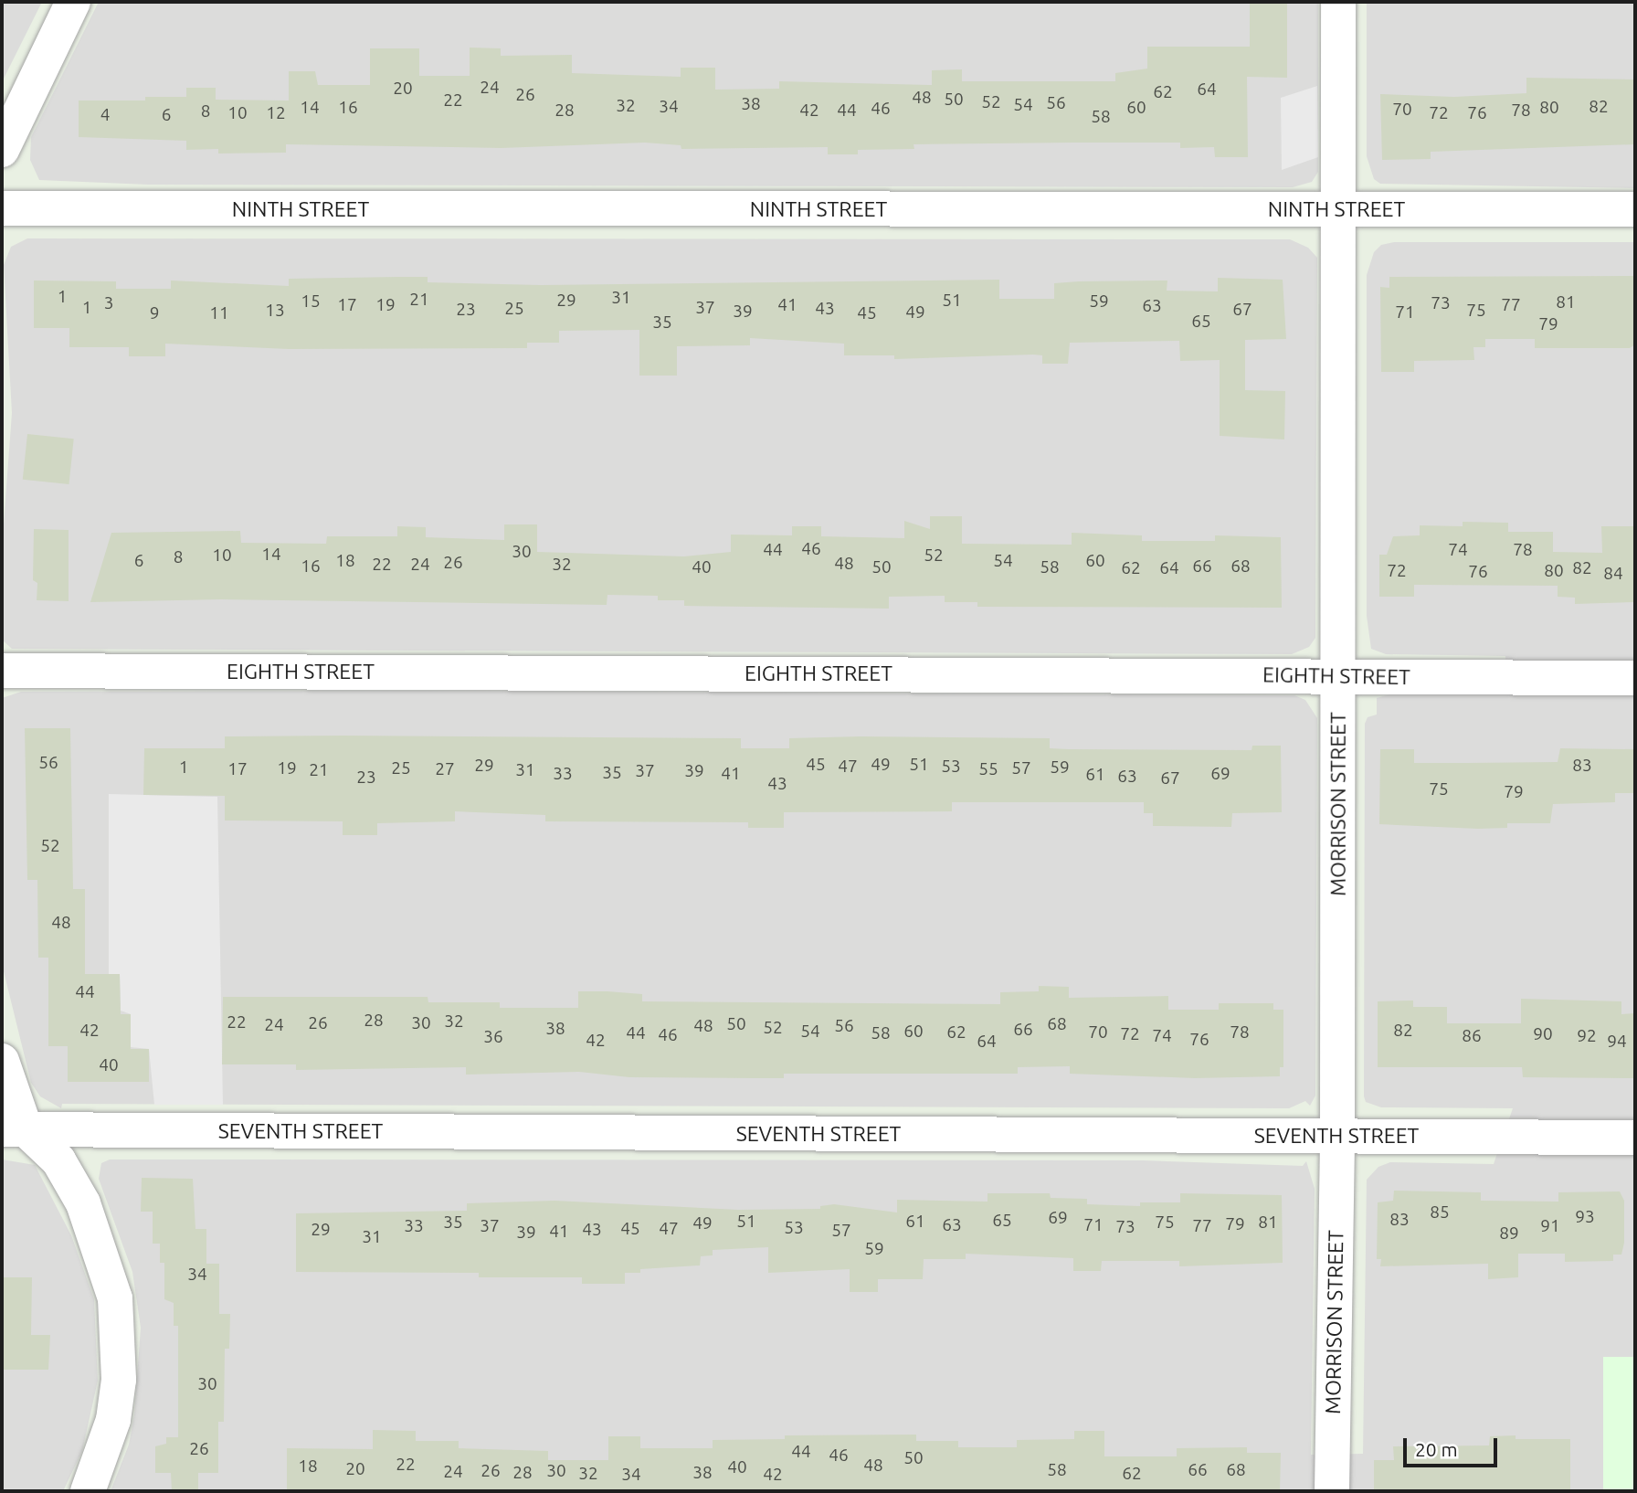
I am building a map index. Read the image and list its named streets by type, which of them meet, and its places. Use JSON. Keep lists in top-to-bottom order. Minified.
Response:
{"streets":{"street":["NINTH STREET","EIGHTH STREET","MORRISON STREET","SEVENTH STREET"]},"crossings":[["NINTH STREET","MORRISON STREET"],["EIGHTH STREET","MORRISON STREET"],["MORRISON STREET","SEVENTH STREET"]],"house_numbers":["24","20","64","62","26","48","50","22","52","56","38","54","32","34","82","14","16","60","80","46","70","28","42","44","78","8","10","12","72","76","4","6","58","1","31","21","29","51","15","59","81","3","73","17","19","41","77","63","1","37","25","43","23","67","13","75","39","49","71","9","11","45","65","35","79","46","44","74","78","30","14","10","52","8","6","18","54","60","26","48","22","24","32","16","66","68","40","50","58","62","64","82","72","80","76","84","56","45","49","51","29","83","47","53","1","59","19","25","57","17","27","55","21","31","37","39","35","33","41","69","61","63","23","67","43","75","79","52","48","44","28","32","22","26","30","50","68","24","48","56","52","38","66","42","82","54","60","62","70","78","44","58","72","90","46","74","86","92","36","76","42","64","94","40","85","93","69","83","65","51","61","35","75","81","49","79","63","71","33","37","77","91","73","53","45","47","29","43","57","41","39","89","31","59","34","30","26","44","46","50","22","48","18","40","20","58","66","68","26","30","24","28","38","32","62","34","42"],"scale_bar":"20 m"}
